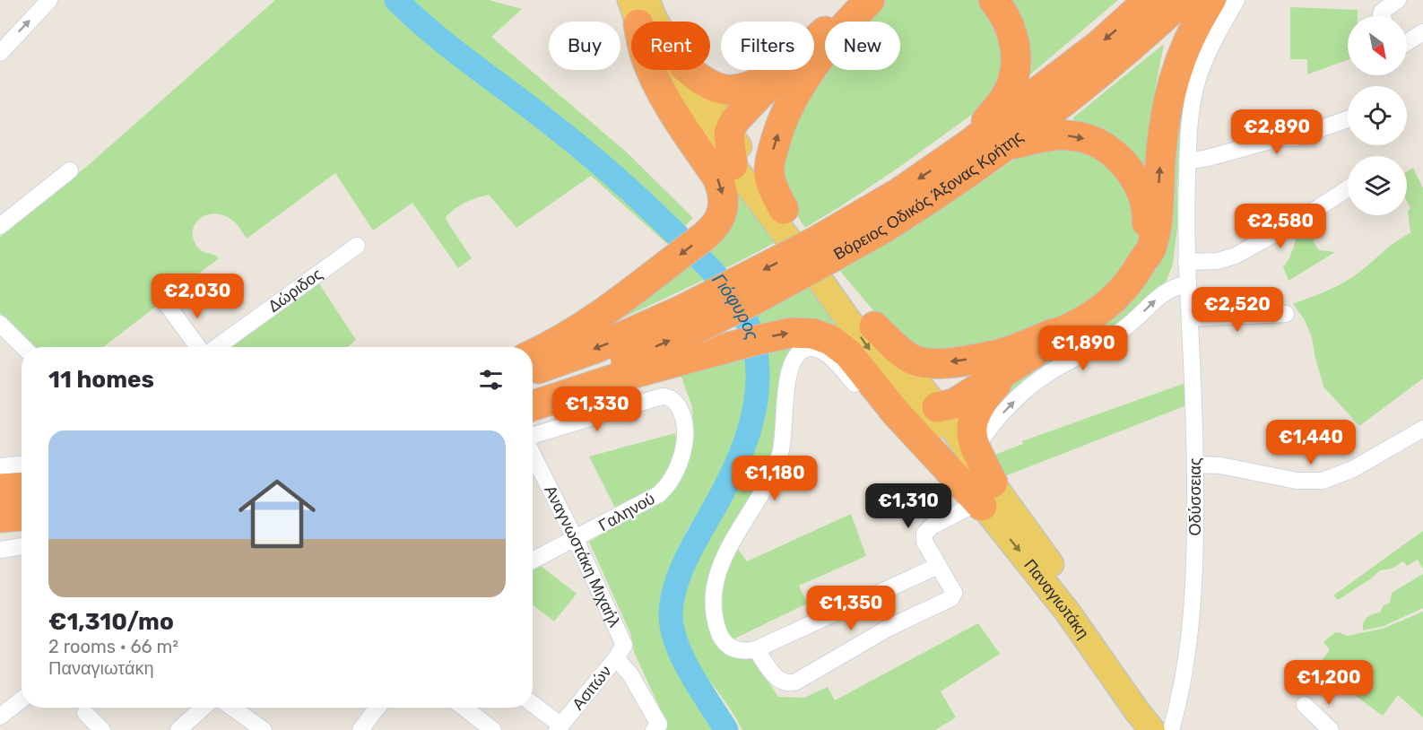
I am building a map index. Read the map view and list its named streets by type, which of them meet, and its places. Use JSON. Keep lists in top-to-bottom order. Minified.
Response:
{"streets":{"highway":["Βόρειος Οδικός Άξονας Κρήτης"],"main road":["Παναγιωτάκη"],"street":["Δώριδος","Οδύσσειας","Γαληνού","Αναγνωστάκη Μιχαήλ","Ασιτών"]},"crossings":[["Γαληνού","Αναγνωστάκη Μιχαήλ"],["Αναγνωστάκη Μιχαήλ","Ασιτών"]],"water":["Γιόφυρος"],"north":"bottom right","page":{"chip":["Buy","Rent","Filters","New"],"price":["€2,890","€2,580","€2,030","€2,520","€1,890","€1,330","€1,440","€1,180","€1,310","€1,350","€1,200"],"heading":"11 homes","list":[{"name":"€1,310/mo","note":"2 rooms · 66 m² · Παναγιωτάκη"}]}}
